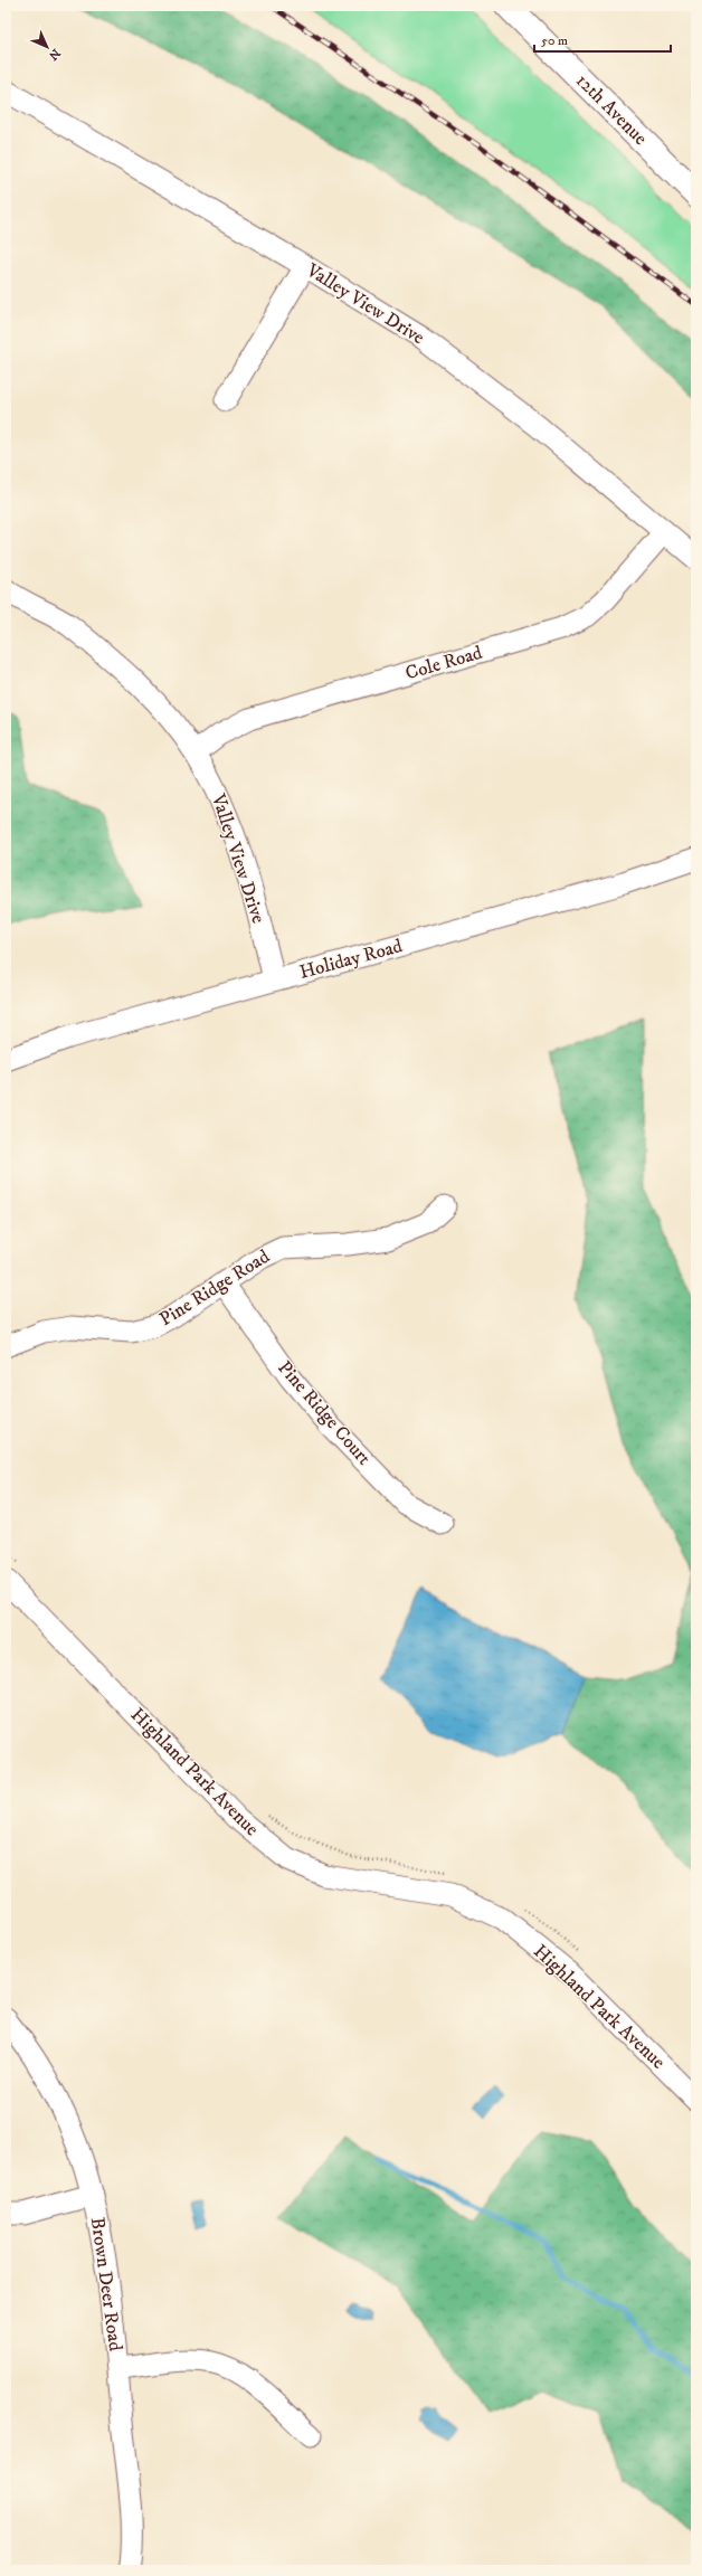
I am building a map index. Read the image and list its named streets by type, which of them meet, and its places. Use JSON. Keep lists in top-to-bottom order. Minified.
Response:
{"streets":{"main road":["12th Avenue"],"street":["Valley View Drive","Cole Road","Holiday Road","Pine Ridge Road","Pine Ridge Court","Highland Park Avenue","Brown Deer Road"]},"crossings":[["Valley View Drive","Cole Road"],["Valley View Drive","Holiday Road"],["Pine Ridge Road","Pine Ridge Court"]],"scale_bar":"50 m","north":"bottom right"}
